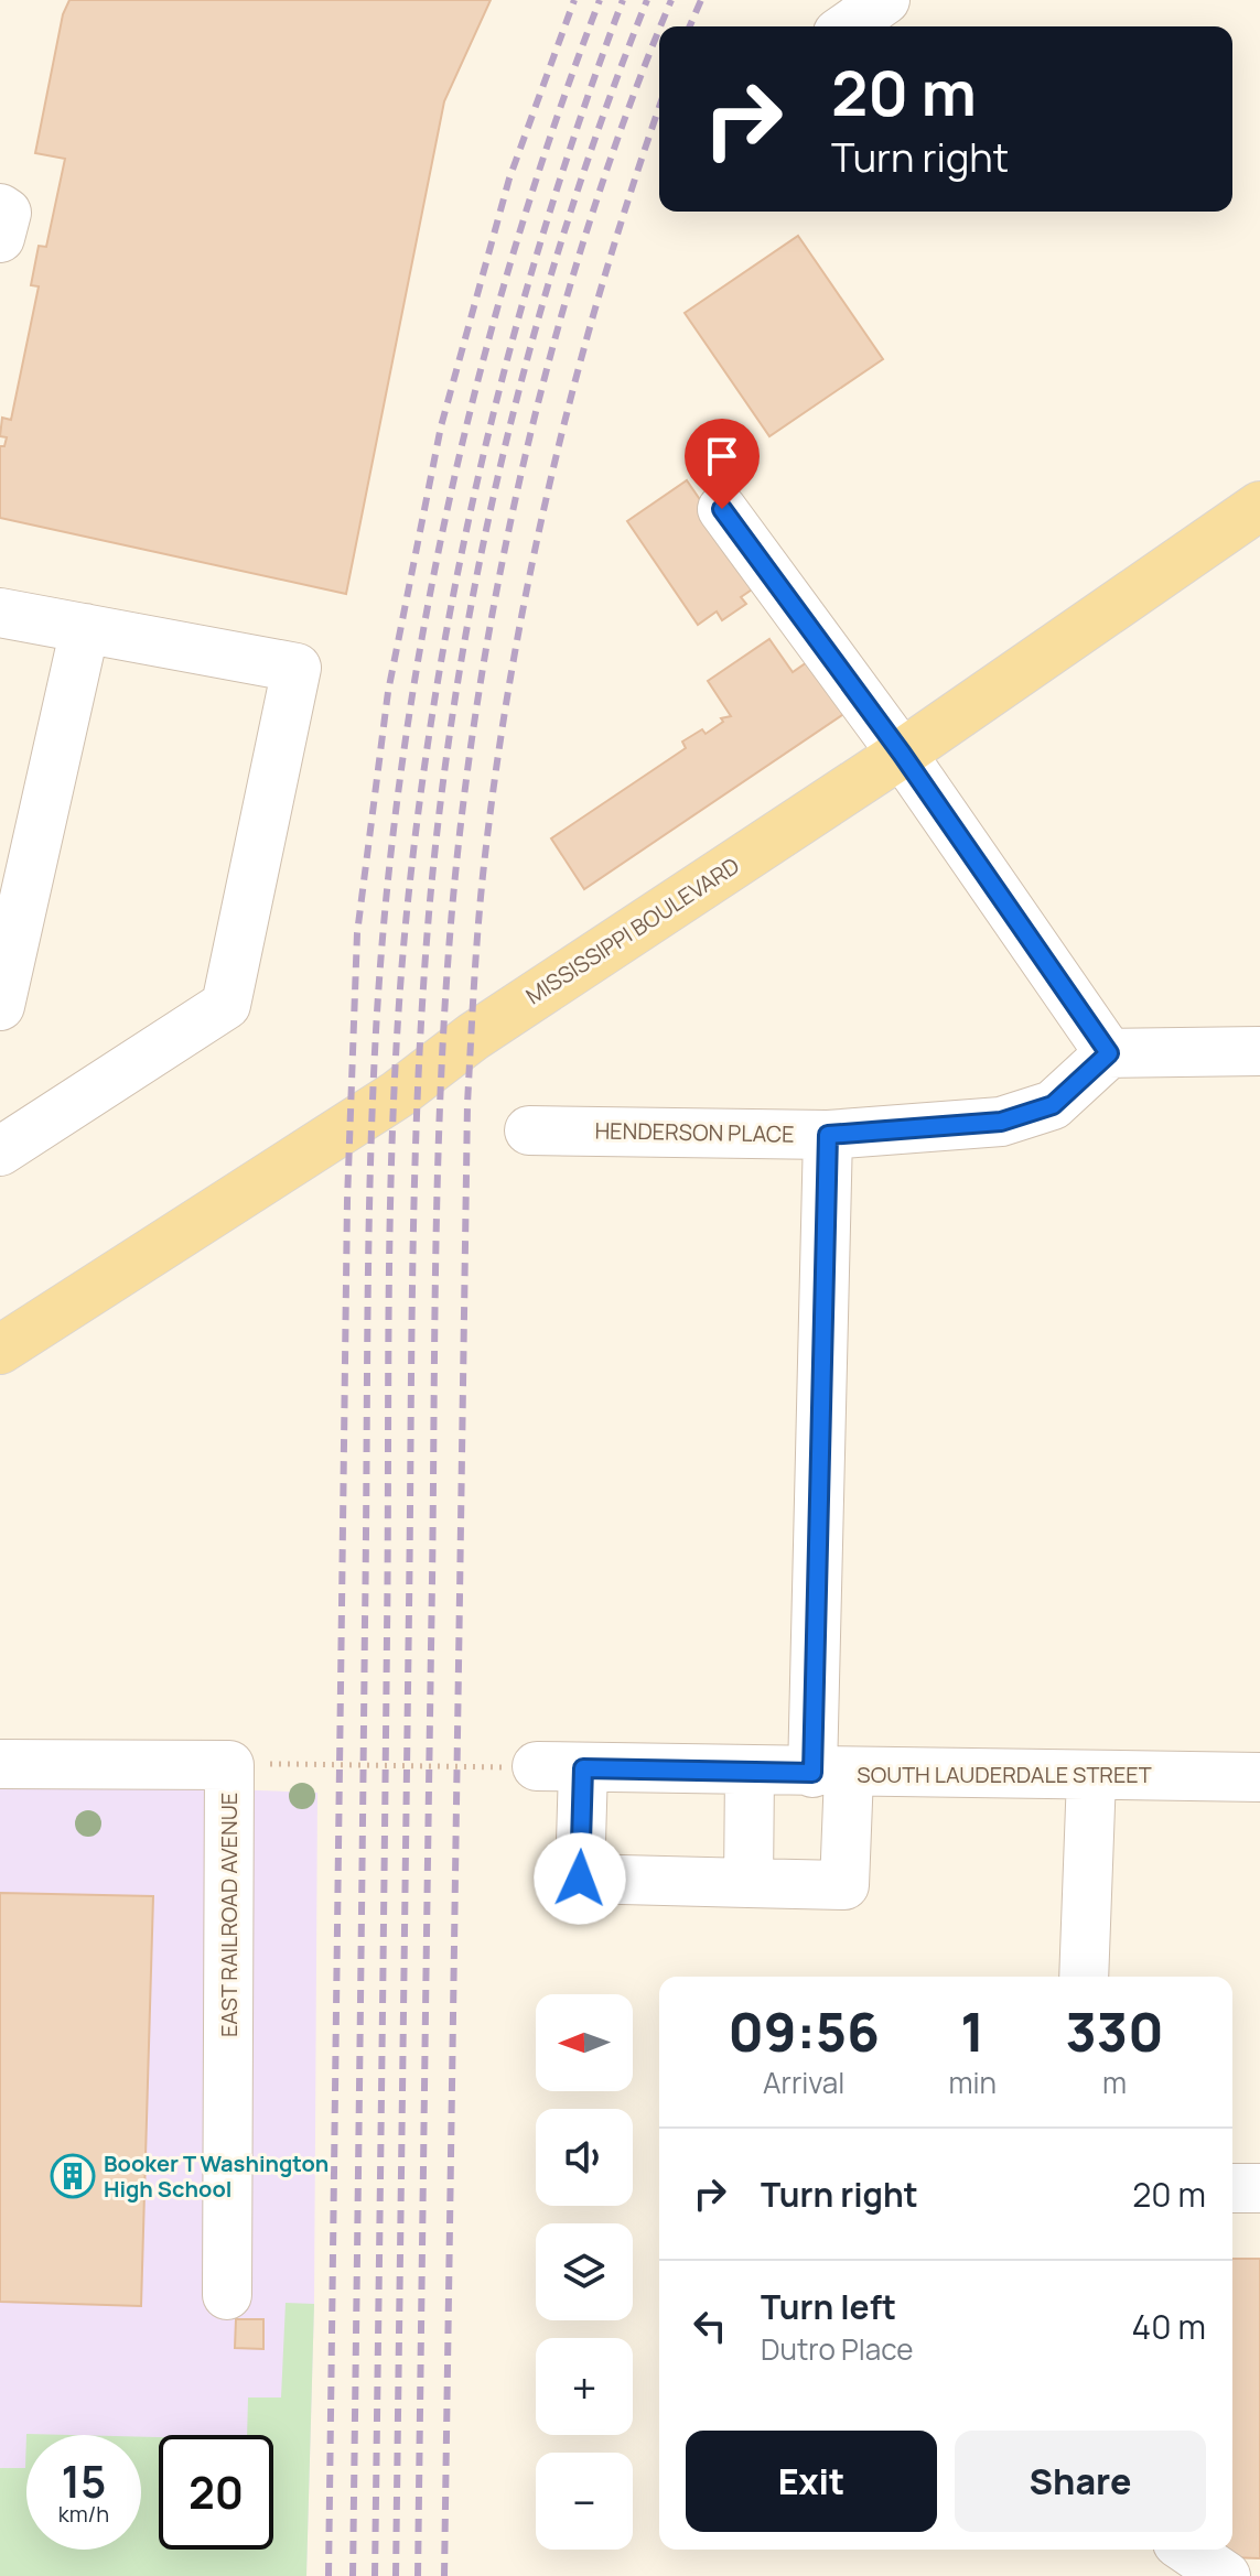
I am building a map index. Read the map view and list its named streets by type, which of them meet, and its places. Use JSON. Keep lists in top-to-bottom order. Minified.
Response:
{"streets":{"main road":["MISSISSIPPI BOULEVARD"],"street":["HENDERSON PLACE","SOUTH LAUDERDALE STREET","EAST RAILROAD AVENUE"]},"places":{"building":["Booker T Washington High School"]},"north":"left","page":{"turn":["20 m","Turn right"],"eta":["09:56","Arrival","1","min","330","m"],"map_buttons":["+","−"],"list":[{"name":"Turn right","value":"20 m"},{"name":"Turn left","note":"Dutro Place","value":"40 m"}],"buttons":["Exit","Share"],"speed":"15 km/h","limit":"20"}}
